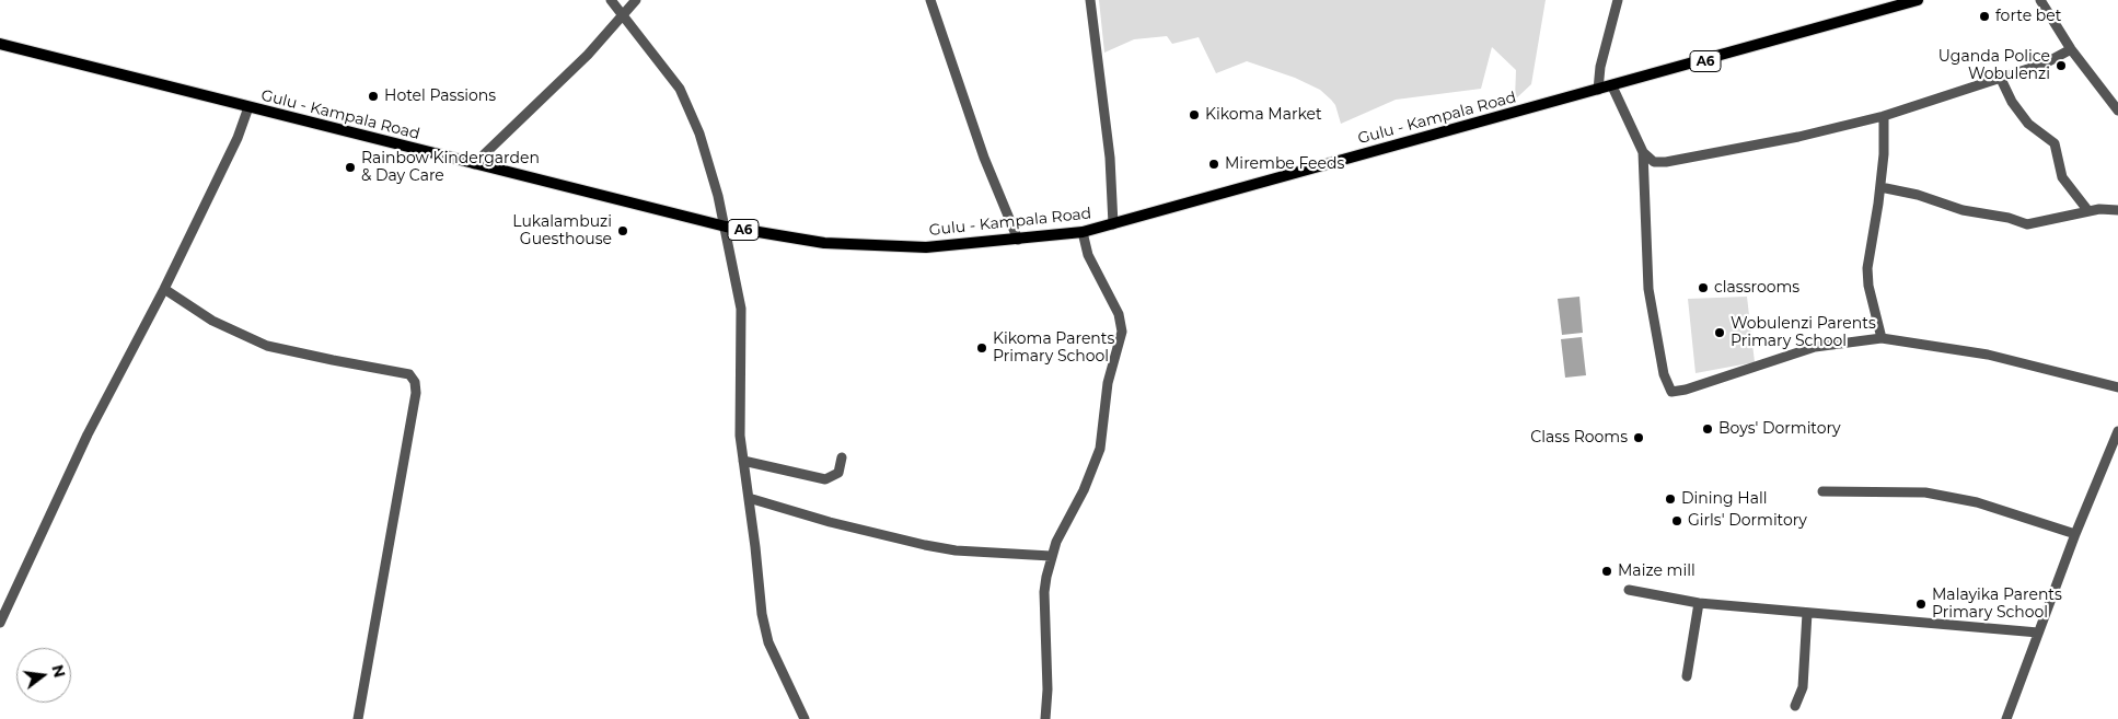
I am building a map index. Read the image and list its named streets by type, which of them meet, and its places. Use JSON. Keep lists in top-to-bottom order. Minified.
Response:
{"streets":{"main road":["A6","Gulu - Kampala Road"]},"places":["forte bet","Uganda Police Wobulenzi","Hotel Passions","Kikoma Market","Mirembe Feeds","Rainbow Kindergarden & Day Care","Lukalambuzi Guesthouse","classrooms","Wobulenzi Parents Primary School","Kikoma Parents Primary School","Boys' Dormitory","Class Rooms","Dining Hall","Girls' Dormitory","Maize mill","Malayika Parents Primary School"],"north":"right"}
